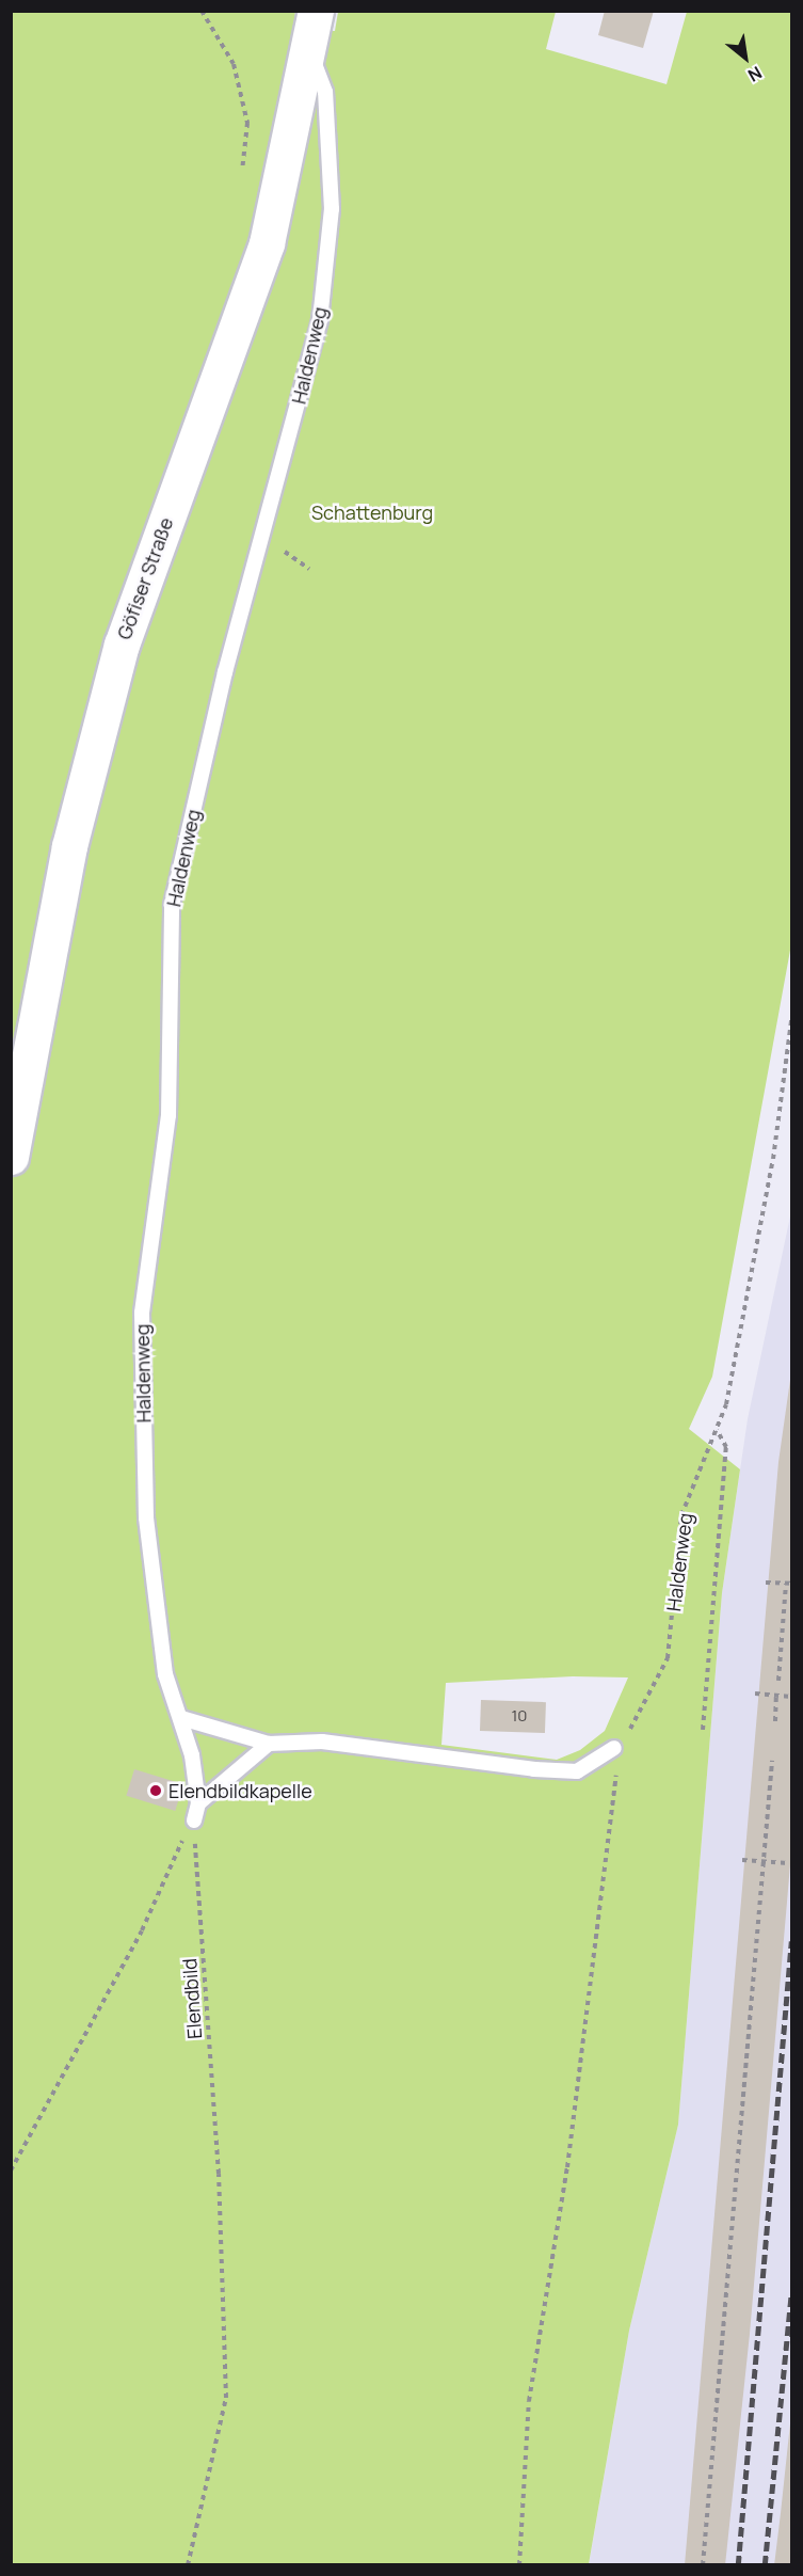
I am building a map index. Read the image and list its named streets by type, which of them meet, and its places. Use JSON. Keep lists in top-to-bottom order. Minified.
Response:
{"streets":{"main road":["Göfiser Straße"],"lane":["Haldenweg"],"path":["Elendbild"]},"crossings":[["Haldenweg","Göfiser Straße"],["Haldenweg","Elendbild"]],"parks":["Schattenburg"],"places":["Elendbildkapelle"],"house_numbers":["10"],"north":"bottom right"}
